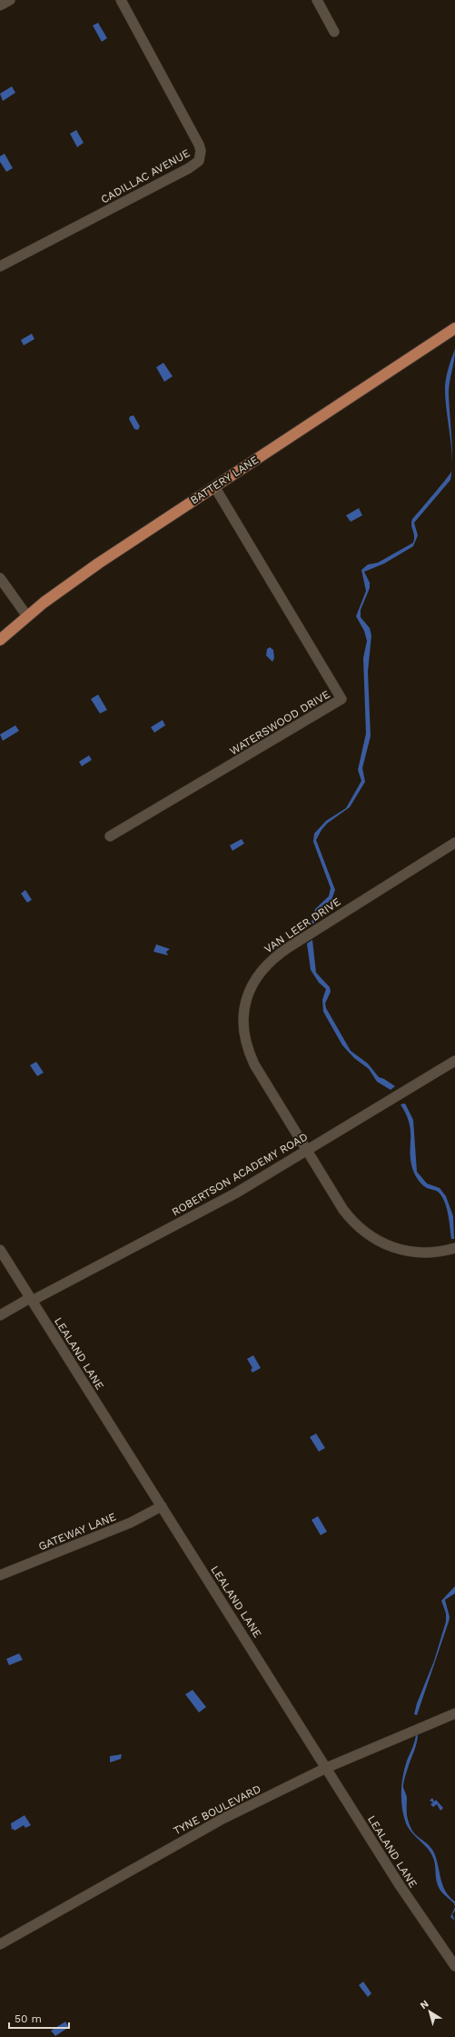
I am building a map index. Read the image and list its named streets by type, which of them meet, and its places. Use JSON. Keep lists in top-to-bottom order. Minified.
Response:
{"streets":{"main road":["BATTERY LANE"],"street":["CADILLAC AVENUE","WATERSWOOD DRIVE","VAN LEER DRIVE","ROBERTSON ACADEMY ROAD","LEALAND LANE","GATEWAY LANE","TYNE BOULEVARD"]},"crossings":[["BATTERY LANE","WATERSWOOD DRIVE"],["VAN LEER DRIVE","ROBERTSON ACADEMY ROAD"],["ROBERTSON ACADEMY ROAD","LEALAND LANE"],["LEALAND LANE","GATEWAY LANE"],["LEALAND LANE","TYNE BOULEVARD"]],"scale_bar":"50 m","north":"top left"}
